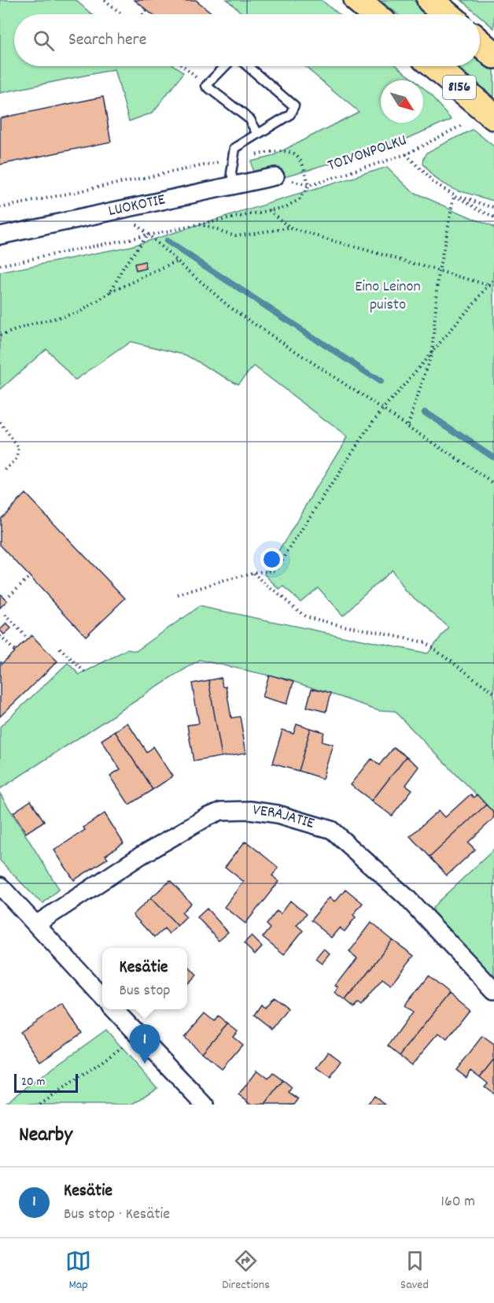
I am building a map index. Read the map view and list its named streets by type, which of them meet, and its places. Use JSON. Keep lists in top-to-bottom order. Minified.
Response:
{"streets":{"main road":["8156"],"street":["LUOKOTIE","VERÄJÄTIE"],"path":["TOIVONPOLKU"]},"parks":["Eino Leinon puisto"],"scale_bar":"20 m","north":"bottom right","page":{"search":"Search here","popup":["Kesätie","Bus stop"],"pins":"1","scale":"20 m","heading":"Nearby","list":[{"mark":"1","name":"Kesätie","note":"Bus stop · Kesätie","value":"160 m"}],"nav":["Map","Directions","Saved"]}}
